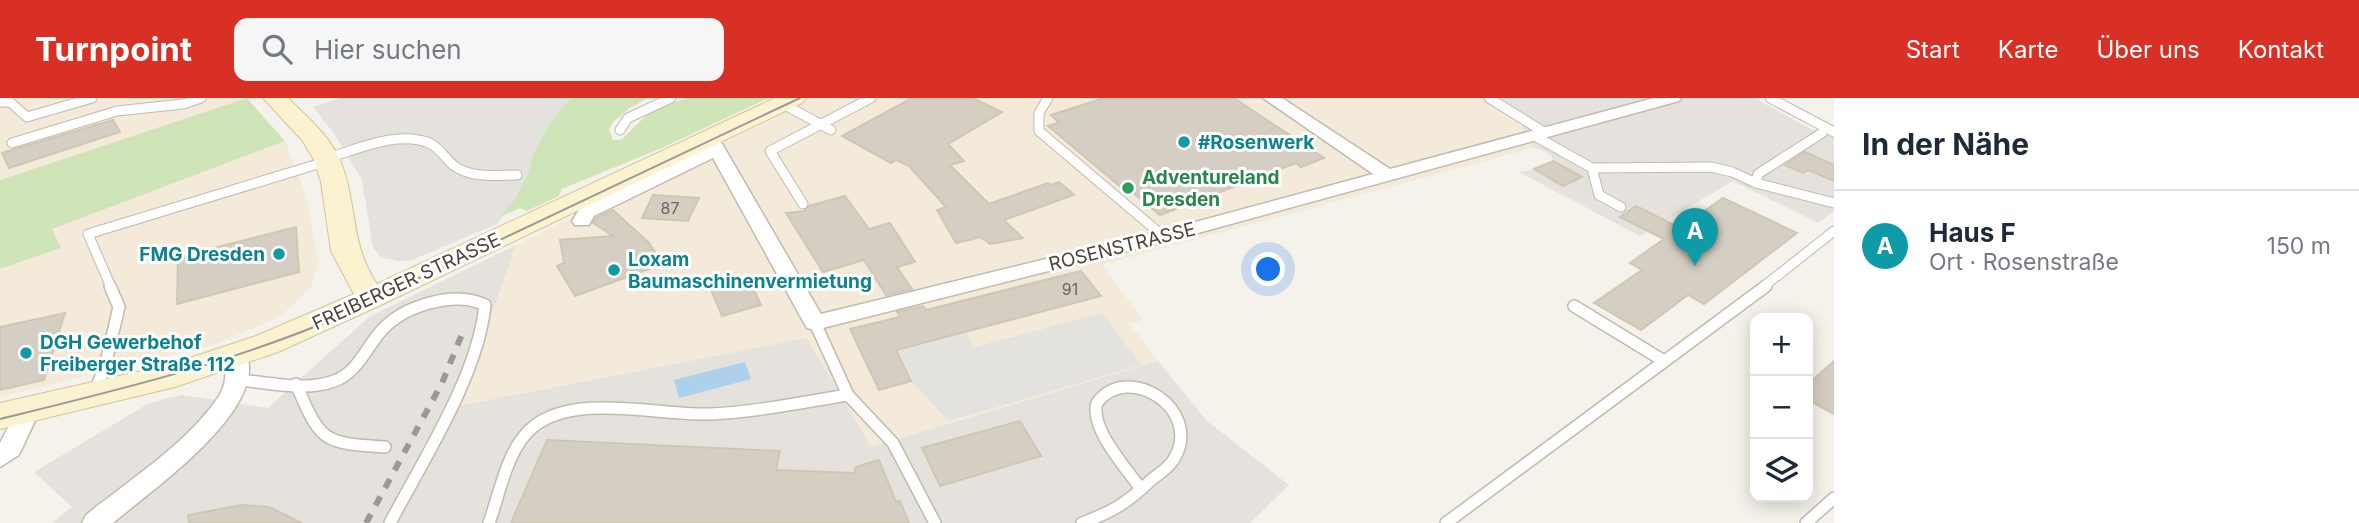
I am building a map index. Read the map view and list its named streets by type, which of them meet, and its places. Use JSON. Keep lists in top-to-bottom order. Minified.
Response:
{"streets":{"street":["ROSENSTRASSE","FREIBERGER STRASSE"]},"places":["#Rosenwerk","Adventureland Dresden","FMG Dresden","Loxam Baumaschinenvermietung","DGH Gewerbehof Freiberger Straße 112"],"house_numbers":["87","91"],"page":{"header":"Turnpoint","search":"Hier suchen","nav":["Start","Karte","Über uns","Kontakt"],"heading":"In der Nähe","list":[{"mark":"A","name":"Haus F","note":"Ort · Rosenstraße","value":"150 m"}],"pins":"A","map_buttons":["+","−"]}}
